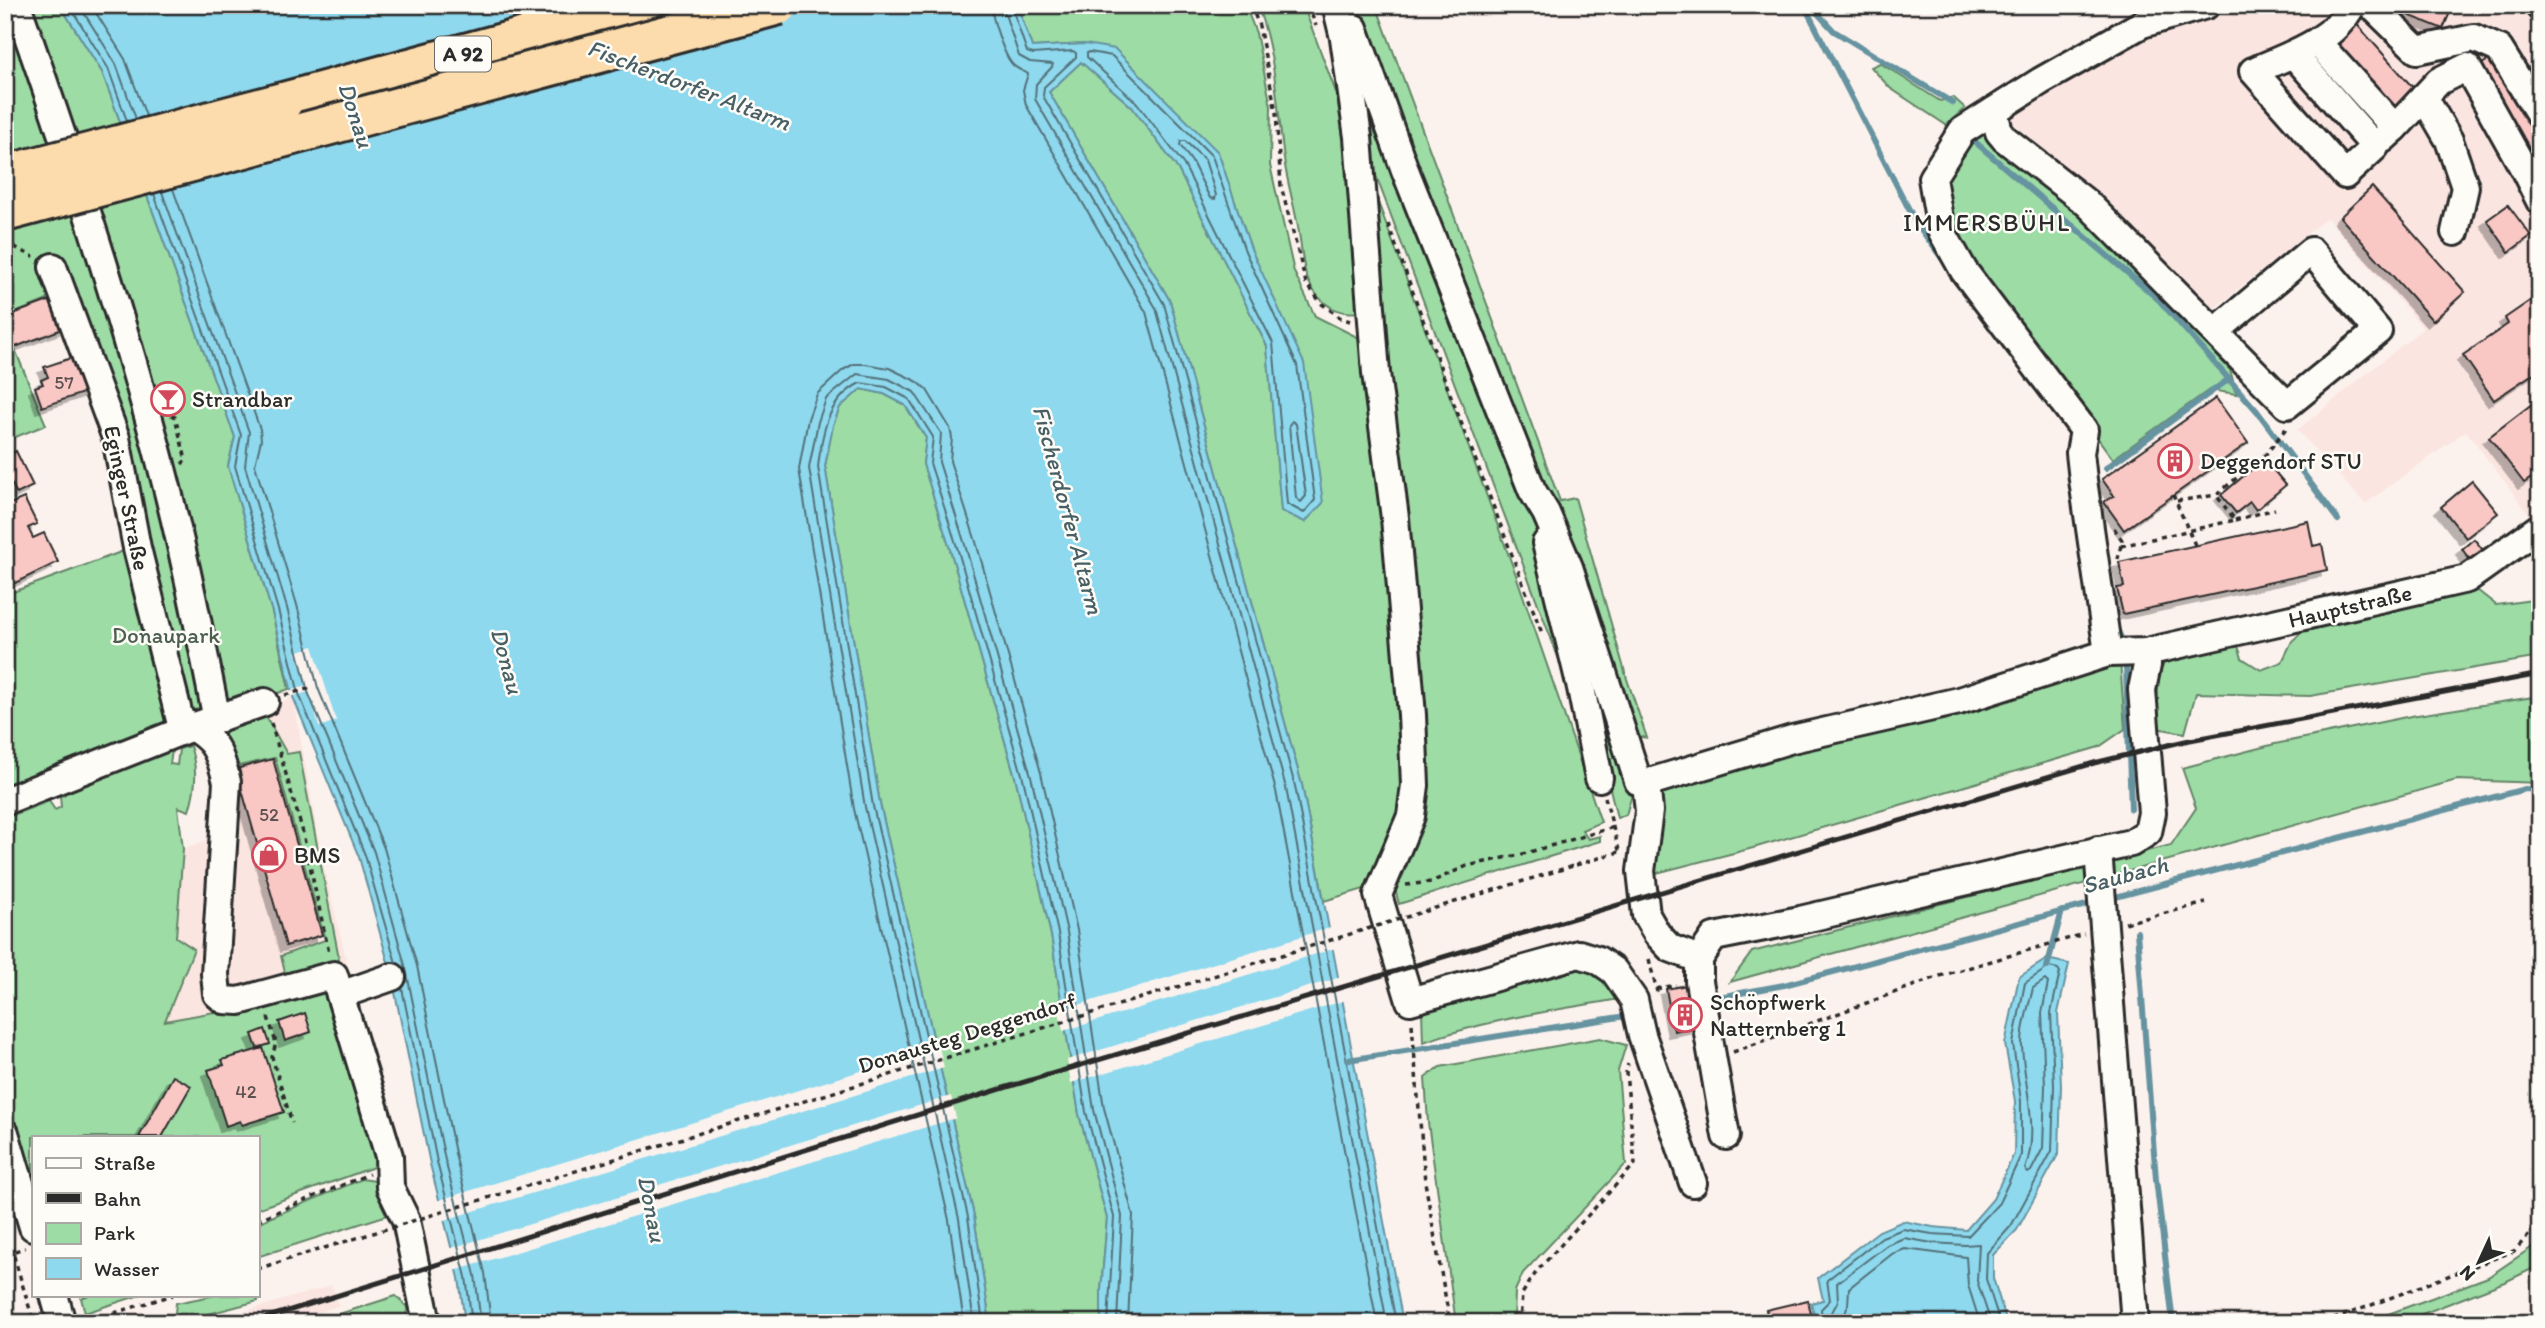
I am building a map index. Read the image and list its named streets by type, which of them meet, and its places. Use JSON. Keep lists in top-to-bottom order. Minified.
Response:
{"streets":{"highway":["A 92"],"street":["Eginger Straße","Hauptstraße"],"path":["Donausteg Deggendorf"]},"districts":["IMMERSBÜHL"],"water":["Fischerdorfer Altarm","Donau","Saubach"],"parks":["Donaupark"],"places":{"bar":["Strandbar"],"building":["Deggendorf STU","Schöpfwerk Natternberg 1"],"shop":["BMS"]},"house_numbers":["57","52","42"],"legend":["Straße","Bahn","Park","Wasser"],"north":"bottom left"}
